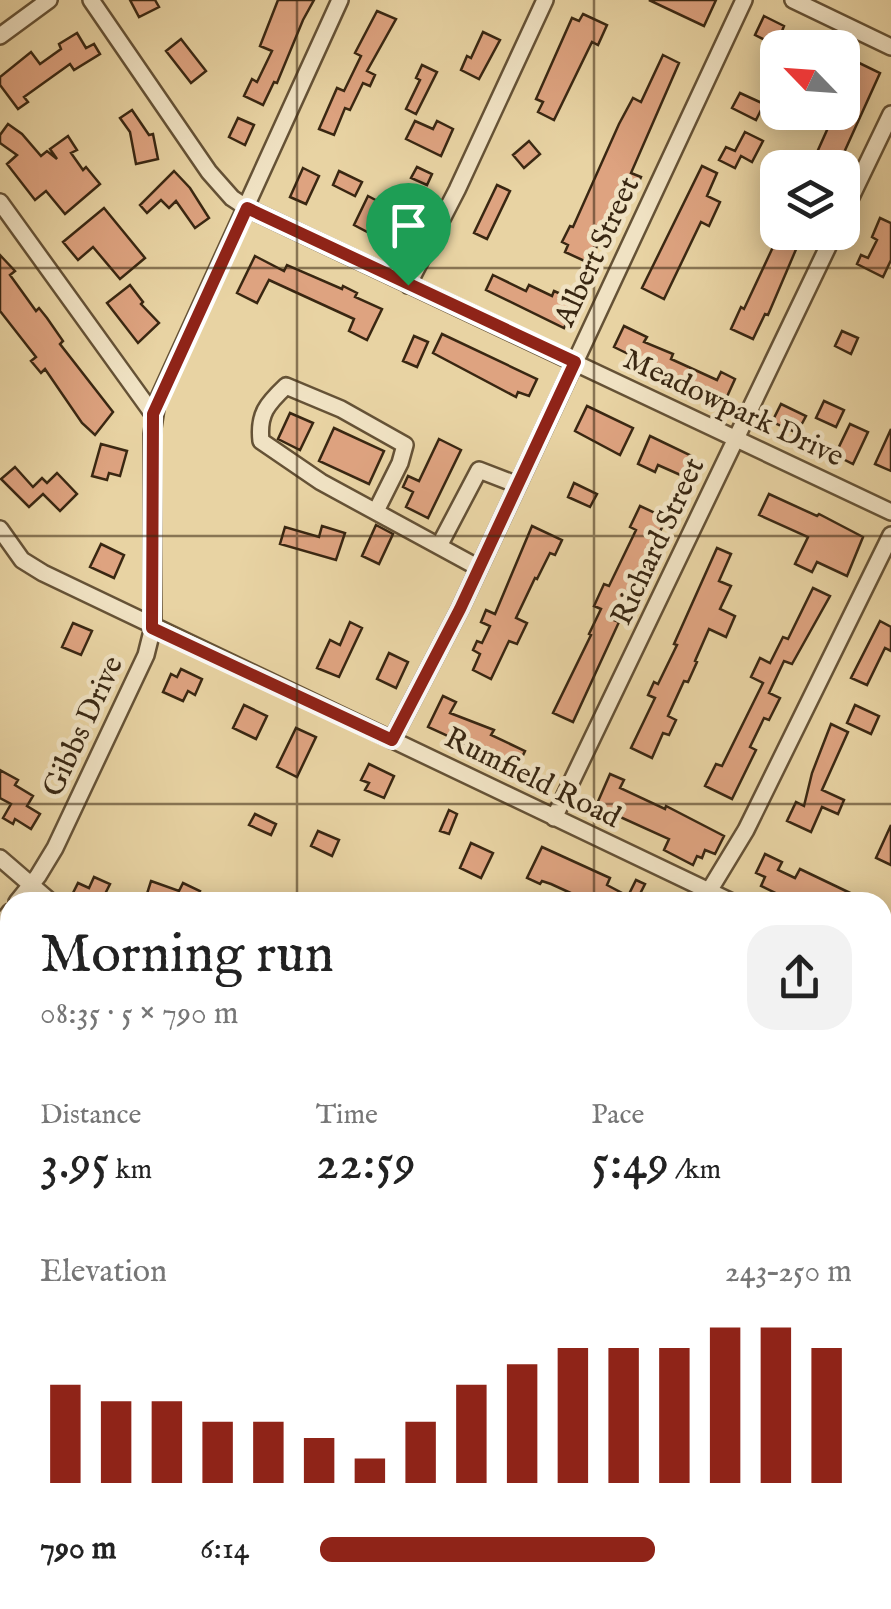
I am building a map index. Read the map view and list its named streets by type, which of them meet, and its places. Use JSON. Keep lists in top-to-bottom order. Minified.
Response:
{"streets":{"street":["Albert Street","Meadowpark Drive","Richard Street","Gibbs Drive","Rumfield Road"]},"crossings":[["Albert Street","Meadowpark Drive"],["Albert Street","Rumfield Road"],["Meadowpark Drive","Richard Street"],["Meadowpark Drive","Gibbs Drive"],["Richard Street","Rumfield Road"],["Gibbs Drive","Rumfield Road"]],"north":"top left","page":{"heading":["Morning run","08:35 · 5 × 790 m"],"stats":[["Distance","3.95 km"],["Time","22:59"],["Pace","5:49 /km"]],"chart":["Elevation","243–250 m"],"list":[{"name":"790 m","note":"6:14"}]}}
